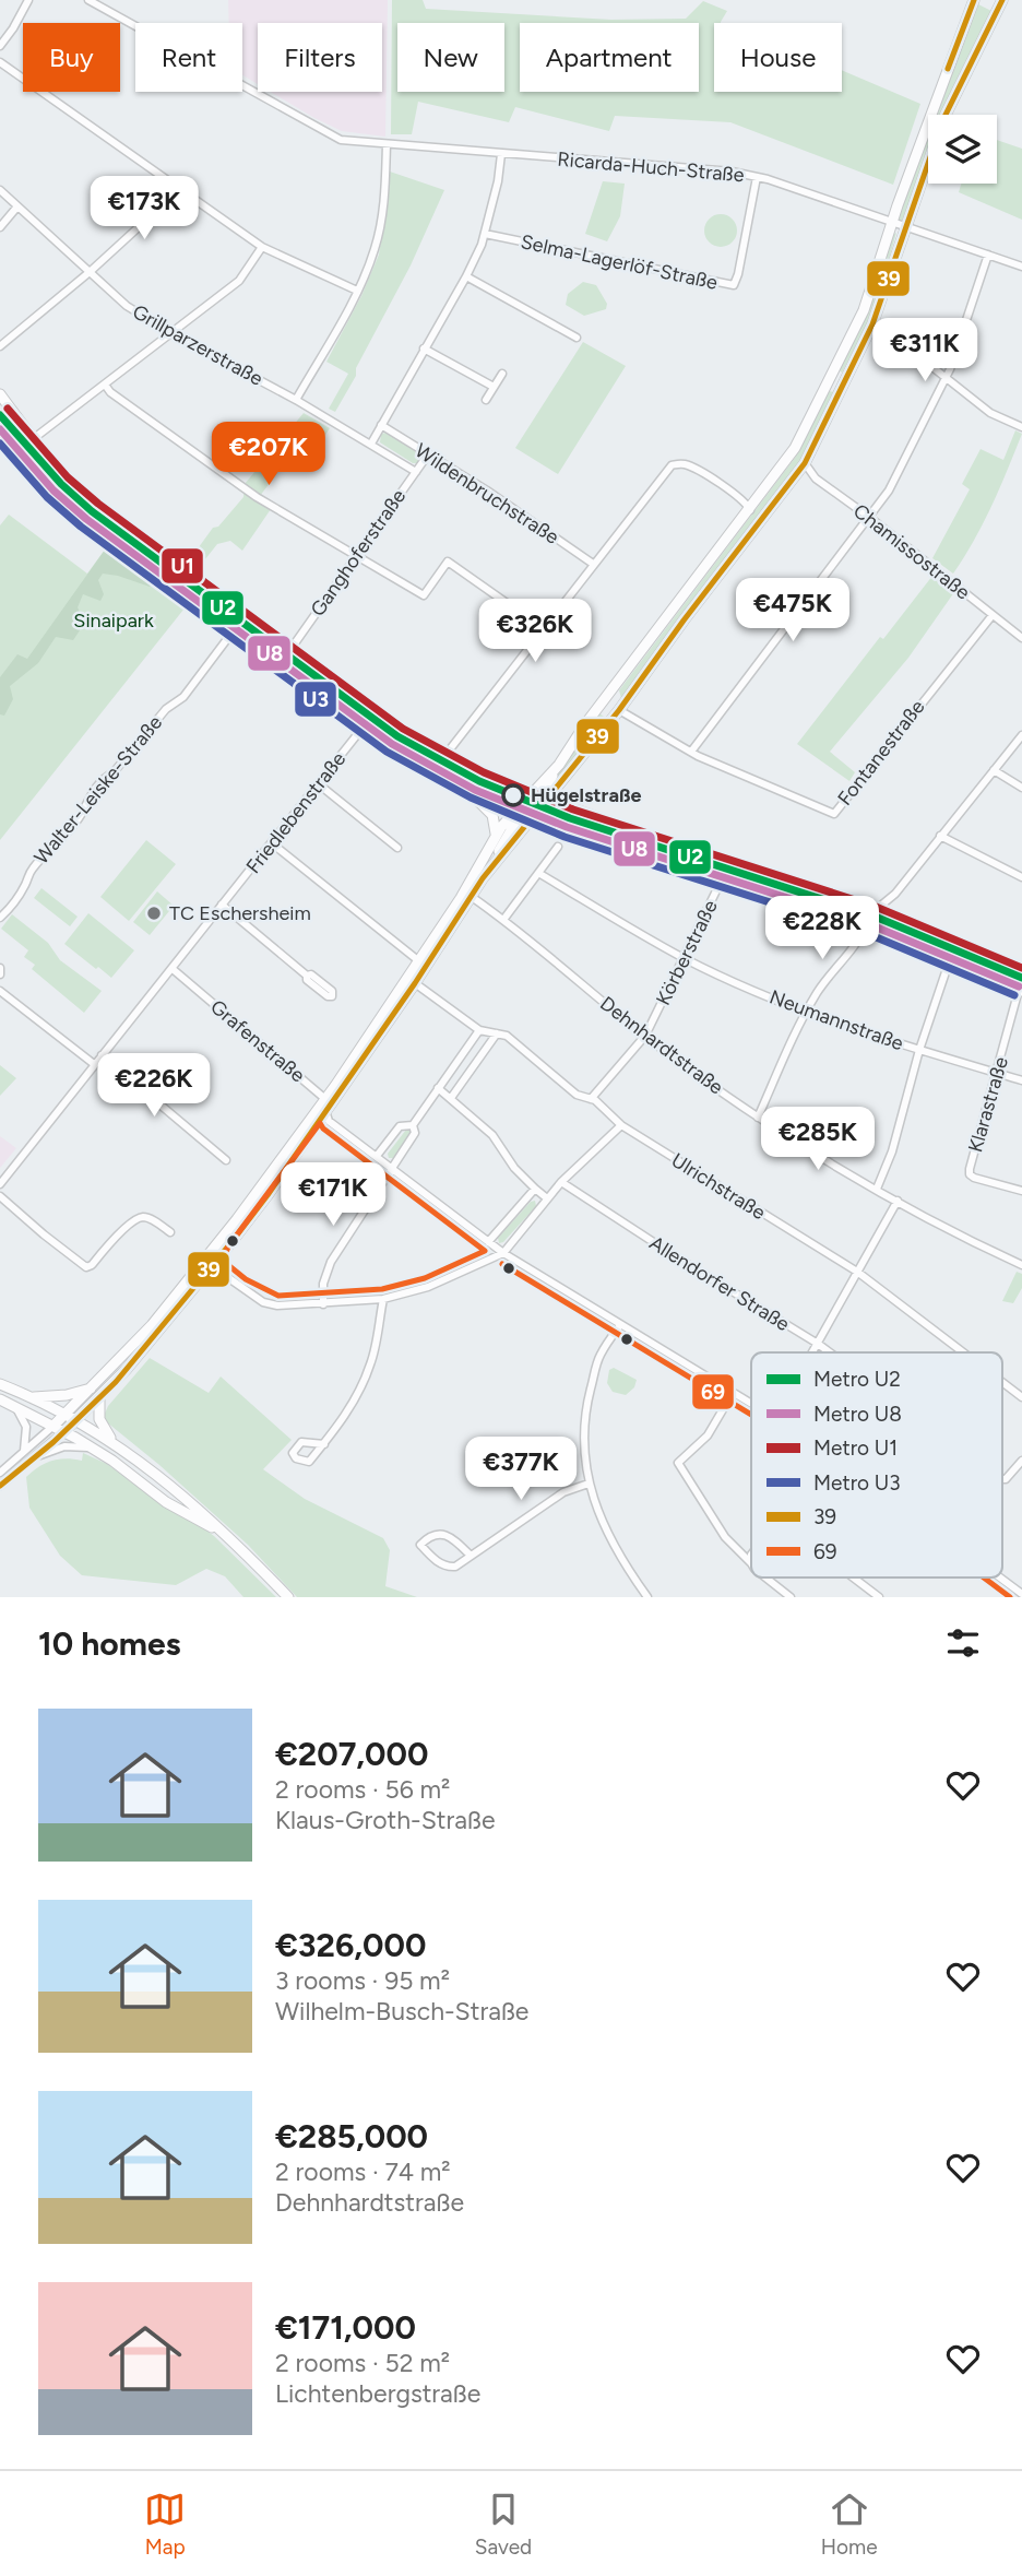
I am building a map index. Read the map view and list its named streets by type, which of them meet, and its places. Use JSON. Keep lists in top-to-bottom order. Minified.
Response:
{"streets":{"street":["Ricarda-Huch-Straße","Selma-Lagerlöf-Straße","Grillparzerstraße","Wildenbruchstraße","Chamissostraße","Ganghoferstraße","Fontanestraße","Walter-Leiske-Straße","Friedlebenstraße","Körberstraße","Neumannstraße","Grafenstraße","Dehnhardtstraße","Klarastraße","Ulrichstraße","Allendorfer Straße"]},"crossings":[["Ricarda-Huch-Straße","Selma-Lagerlöf-Straße"],["Grillparzerstraße","Ganghoferstraße"],["Wildenbruchstraße","Ganghoferstraße"],["Chamissostraße","Fontanestraße"],["Friedlebenstraße","Grafenstraße"],["Körberstraße","Neumannstraße"],["Körberstraße","Dehnhardtstraße"],["Körberstraße","Ulrichstraße"],["Neumannstraße","Klarastraße"]],"parks":["Sinaipark"],"places":["Hügelstraße","TC Eschersheim"],"lines":["transit line 39","metro line U1","metro line U2","metro line U8","metro line U3","transit line 69"],"legend":["Metro U2","Metro U8","Metro U1","Metro U3","39","69"],"page":{"chip":["Buy","Rent","Filters","New","Apartment","House"],"price":["€173K","€311K","€207K","€475K","€326K","€228K","€226K","€285K","€171K","€377K"],"heading":"10 homes","list":[{"name":"€207,000","note":"2 rooms · 56 m² · Klaus-Groth-Straße"},{"name":"€326,000","note":"3 rooms · 95 m² · Wilhelm-Busch-Straße"},{"name":"€285,000","note":"2 rooms · 74 m² · Dehnhardtstraße"},{"name":"€171,000","note":"2 rooms · 52 m² · Lichtenbergstraße"}],"tabs":["Map","Saved","Home"]}}
